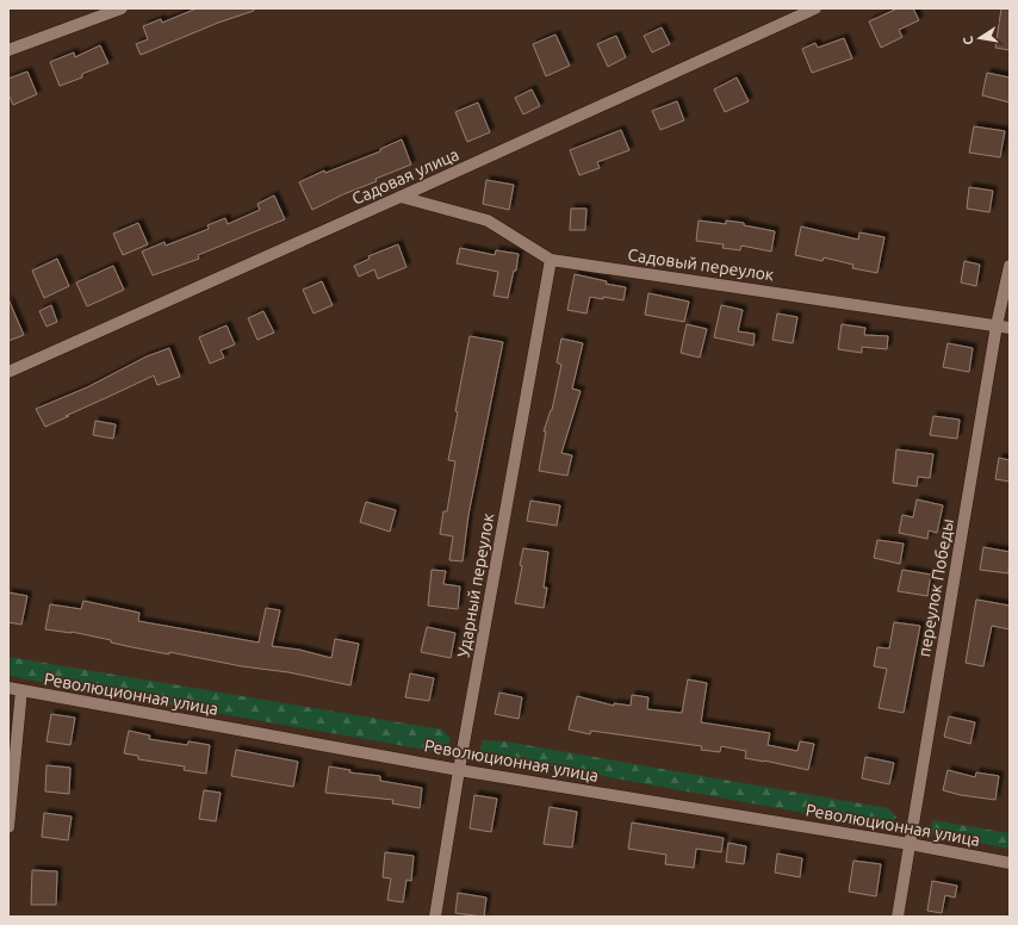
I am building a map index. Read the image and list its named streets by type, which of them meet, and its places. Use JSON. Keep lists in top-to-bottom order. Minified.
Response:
{"streets":{"street":["Садовая улица","Садовый переулок","Ударный переулок","переулок Победы","Революционная улица"]},"crossings":[["Садовая улица","Садовый переулок"],["Садовый переулок","Ударный переулок"],["Садовый переулок","переулок Победы"],["Ударный переулок","Революционная улица"],["переулок Победы","Революционная улица"]],"north":"left"}
